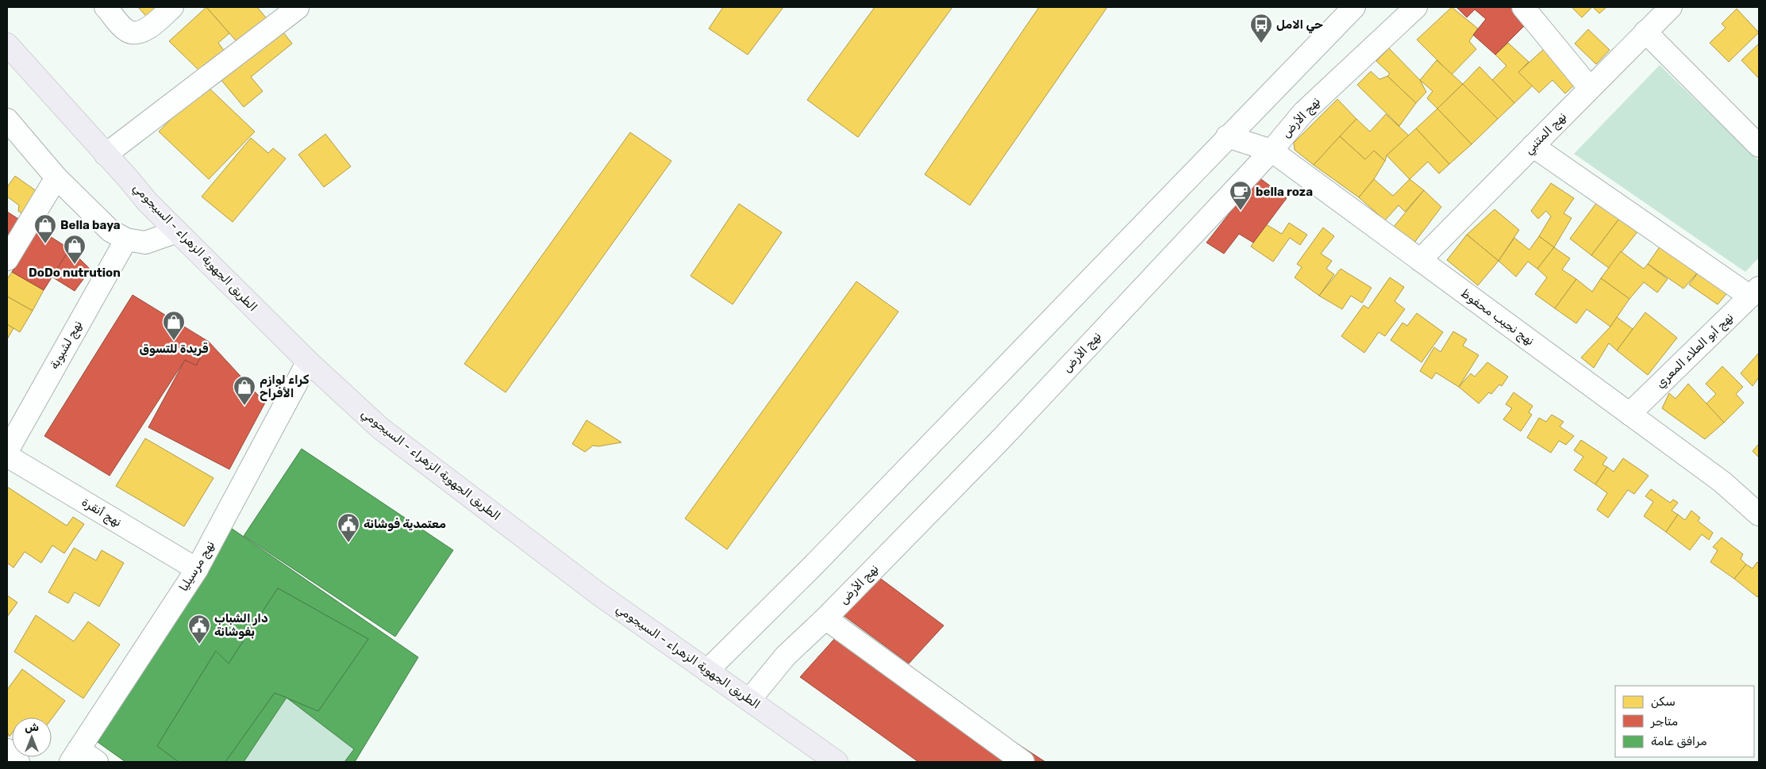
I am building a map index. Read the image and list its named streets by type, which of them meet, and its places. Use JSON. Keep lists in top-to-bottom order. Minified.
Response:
{"streets":{"main road":["الطريق الجهوية الزهراء - السيجومي"],"street":["نهج الأرض","نهج المتنبي","نهج نجيب محفوظ","نهج لشبوبة","نهج أبو العلاء المعري","نهج أنقرة","نهج مرسيليا"]},"crossings":[["نهج الأرض","الطريق الجهوية الزهراء - السيجومي"],["نهج الأرض","نهج نجيب محفوظ"],["نهج المتنبي","نهج نجيب محفوظ"],["الطريق الجهوية الزهراء - السيجومي","نهج مرسيليا"],["نهج نجيب محفوظ","نهج أبو العلاء المعري"],["نهج أنقرة","نهج مرسيليا"]],"places":{"bus stop":["حي الامل"],"cafe":["bella roza"],"shop":["Bella baya","DoDo nutrution","قريدة للتسوق","كراء لوازم الأفراح"],"public building":["معتمدية فوشانة","دار الشباب بفوشانة"]},"legend":["سكن","متاجر","مرافق عامة"],"north":"top"}
